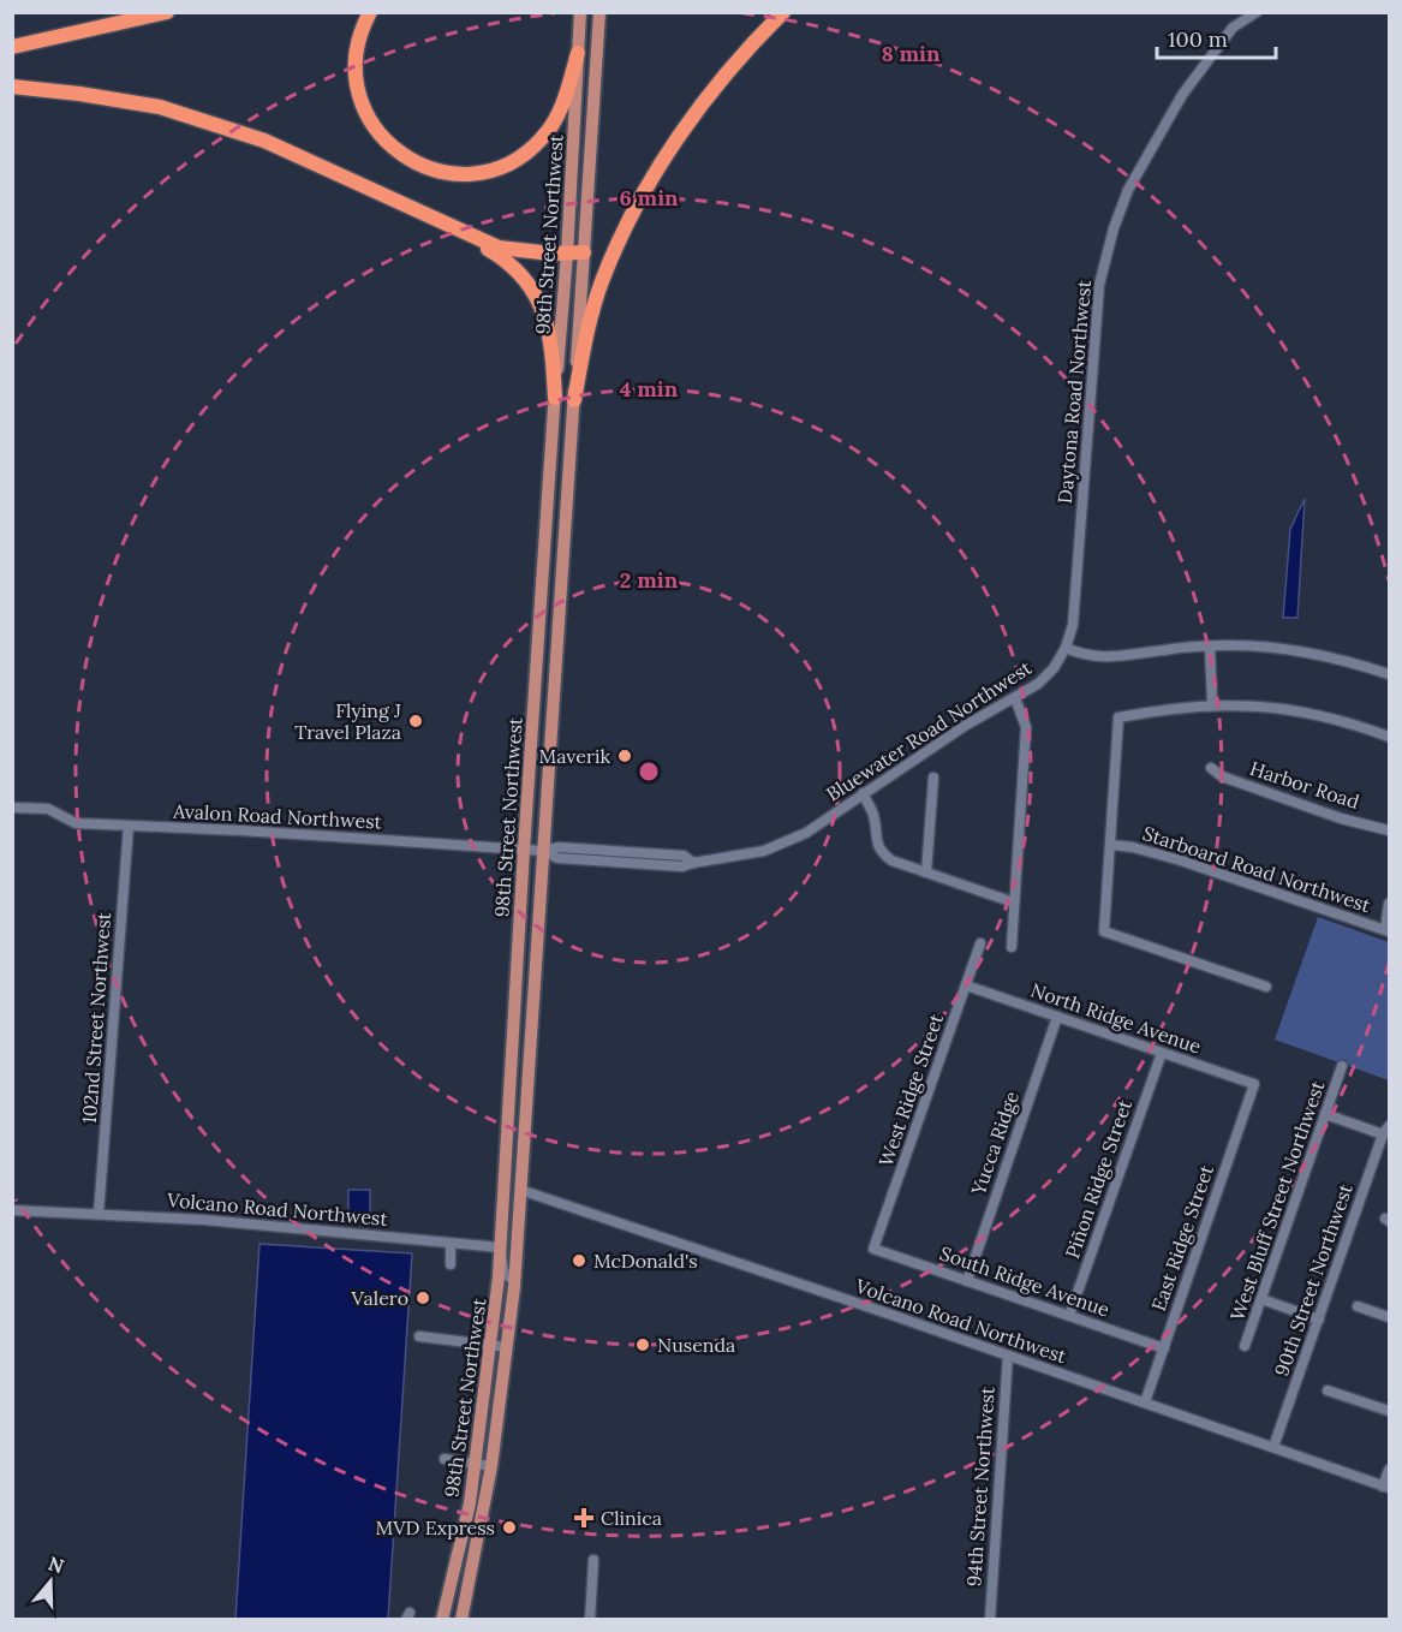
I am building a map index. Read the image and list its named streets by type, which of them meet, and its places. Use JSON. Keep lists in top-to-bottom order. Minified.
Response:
{"streets":{"main road":["98th Street Northwest"],"street":["Daytona Road Northwest","Bluewater Road Northwest","Harbor Road","Avalon Road Northwest","Starboard Road Northwest","102nd Street Northwest","North Ridge Avenue","West Ridge Street","Yucca Ridge","Piñon Ridge Street","West Bluff Street Northwest","Volcano Road Northwest","East Ridge Street","90th Street Northwest","South Ridge Avenue","94th Street Northwest"]},"crossings":[["98th Street Northwest","Bluewater Road Northwest"],["98th Street Northwest","Avalon Road Northwest"],["98th Street Northwest","Volcano Road Northwest"],["Daytona Road Northwest","Bluewater Road Northwest"],["Bluewater Road Northwest","Avalon Road Northwest"],["Avalon Road Northwest","102nd Street Northwest"],["102nd Street Northwest","Volcano Road Northwest"],["North Ridge Avenue","West Ridge Street"],["North Ridge Avenue","Yucca Ridge"],["North Ridge Avenue","Piñon Ridge Street"],["North Ridge Avenue","East Ridge Street"],["West Ridge Street","South Ridge Avenue"],["Yucca Ridge","South Ridge Avenue"],["Piñon Ridge Street","South Ridge Avenue"],["Volcano Road Northwest","East Ridge Street"],["Volcano Road Northwest","90th Street Northwest"],["Volcano Road Northwest","94th Street Northwest"],["East Ridge Street","South Ridge Avenue"]],"places":{"other":["Flying J Travel Plaza","Maverik","McDonald's","Valero","Nusenda","MVD Express"],"health":["Clinica"]},"scale_bar":"100 m","north":"top","rings":["8 min","6 min","4 min","2 min"]}
